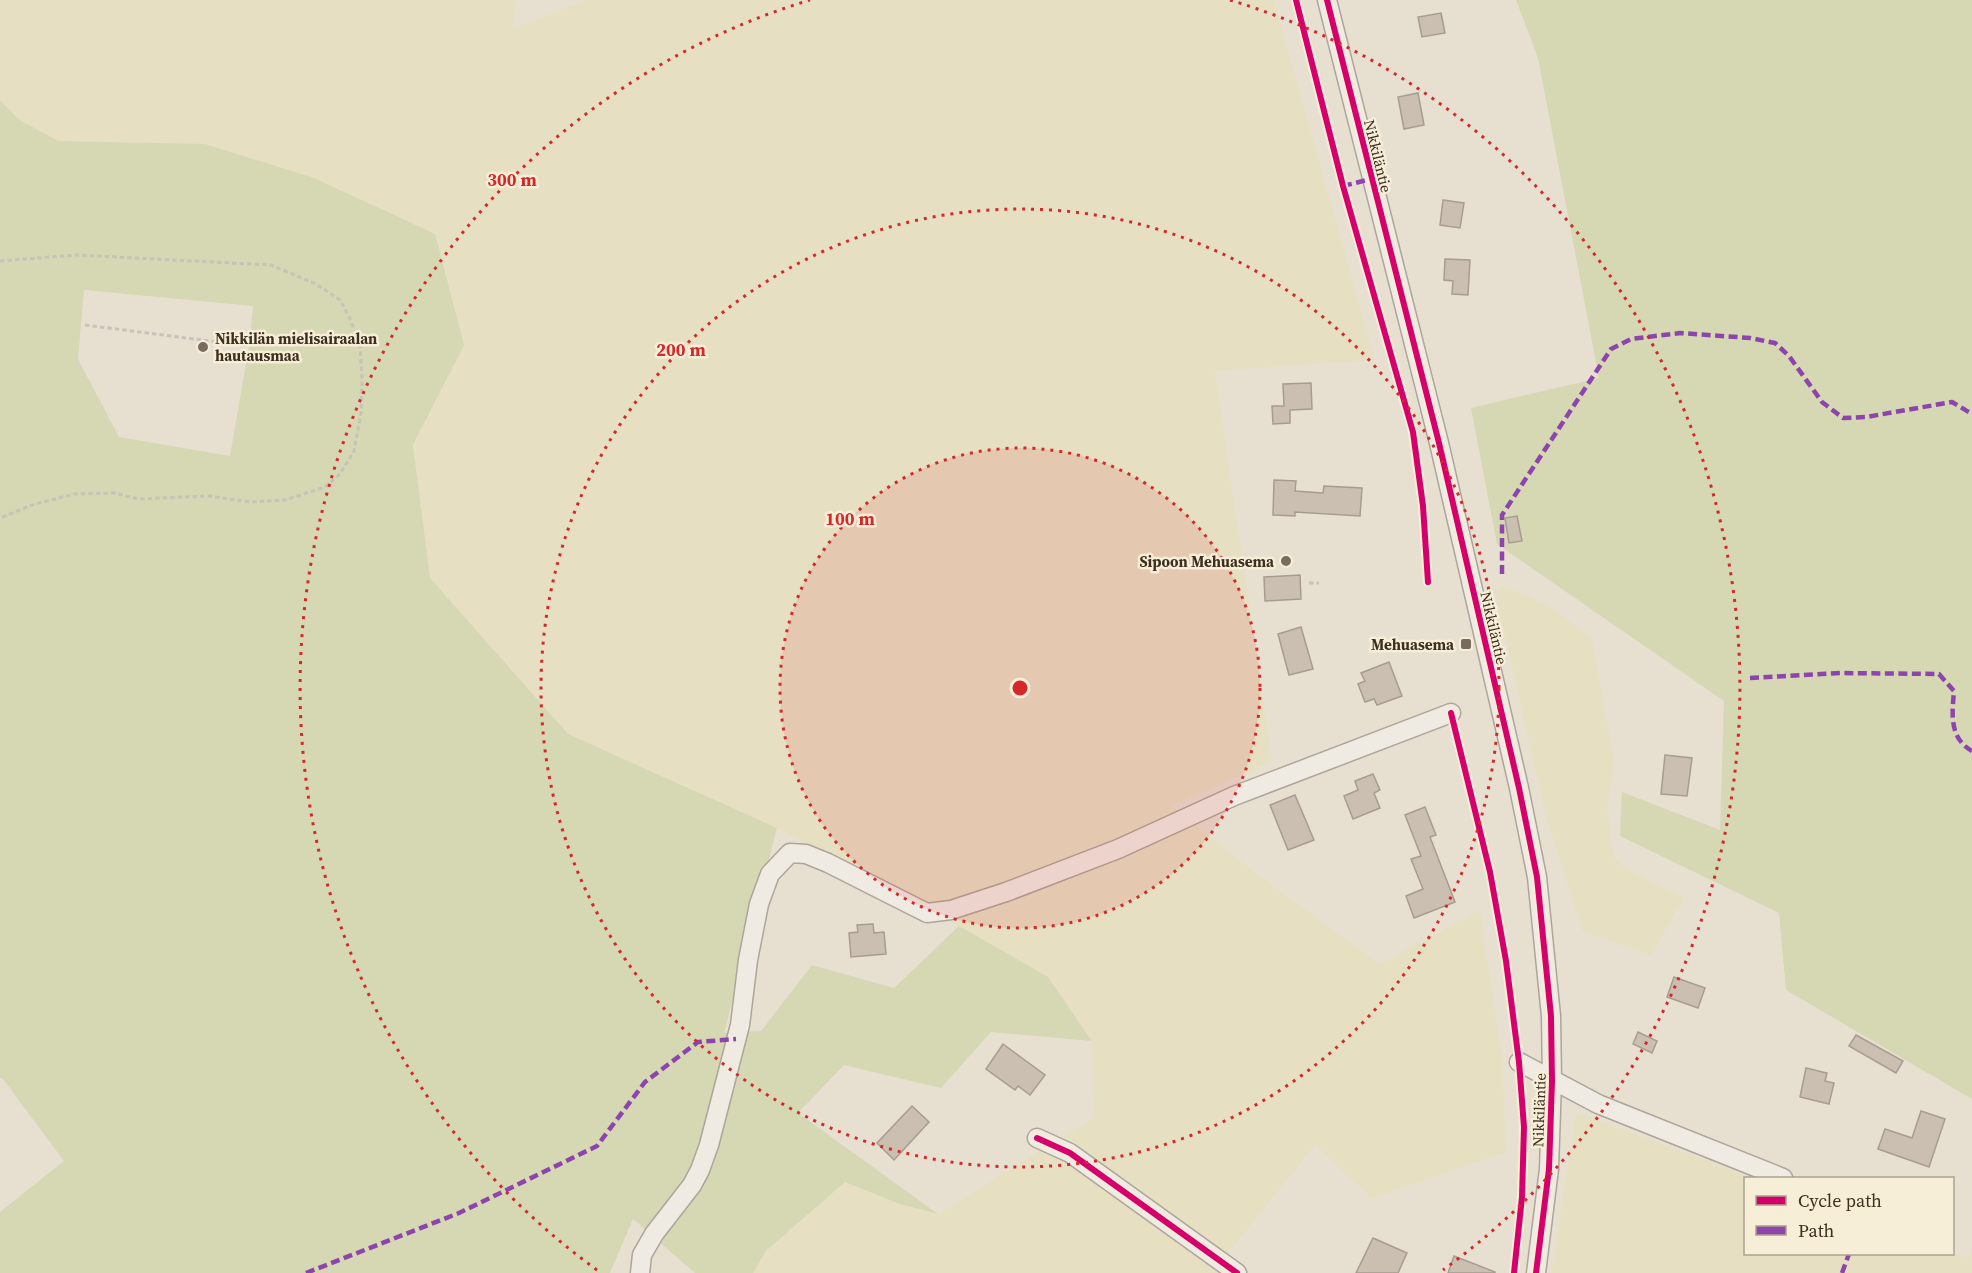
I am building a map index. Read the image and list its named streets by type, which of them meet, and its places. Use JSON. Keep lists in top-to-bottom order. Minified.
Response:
{"streets":{"street":["Nikkiläntie"]},"places":{"other":["Nikkilän mielisairaalan hautausmaa","Sipoon Mehuasema"],"transit":["Mehuasema"]},"legend":["Cycle path","Path"],"rings":["300 m","200 m","100 m"]}
